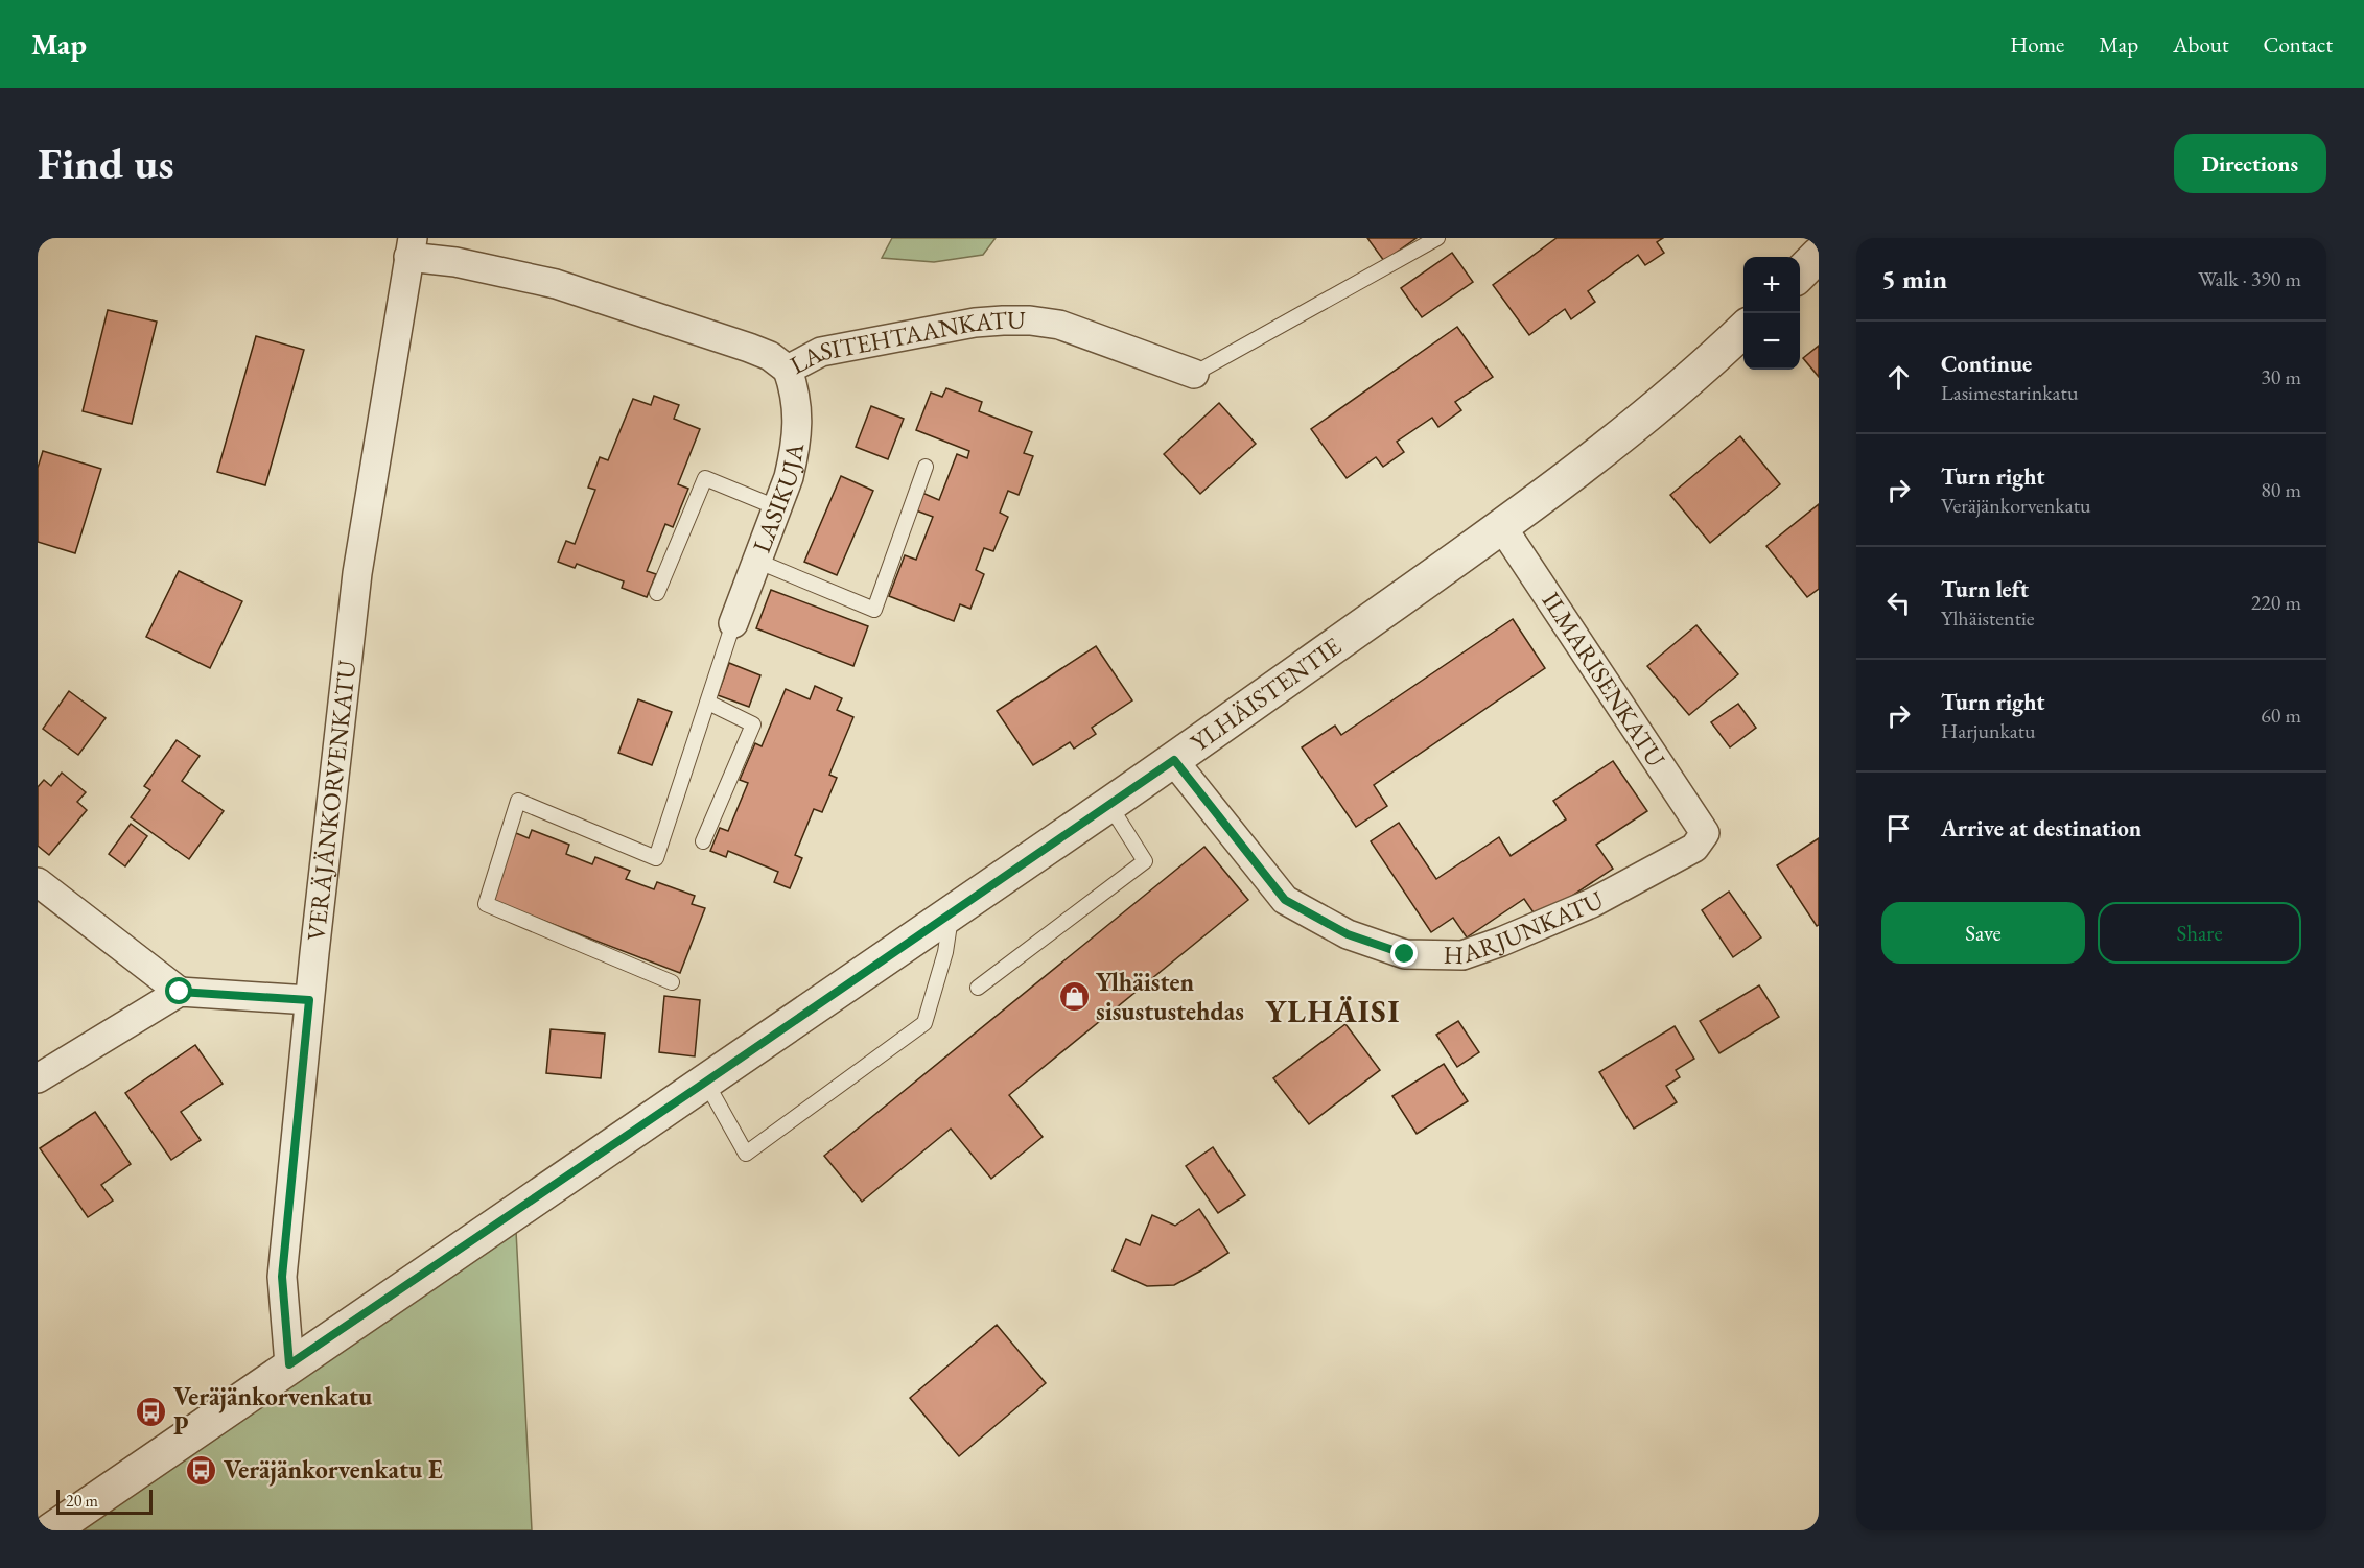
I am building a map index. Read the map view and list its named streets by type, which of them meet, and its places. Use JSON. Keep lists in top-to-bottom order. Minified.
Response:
{"streets":{"street":["LASITEHTAANKATU","LASIKUJA","ILMARISENKATU","YLHÄISTENTIE","VERÄJÄNKORVENKATU","HARJUNKATU"]},"crossings":[["LASITEHTAANKATU","LASIKUJA"],["LASITEHTAANKATU","VERÄJÄNKORVENKATU"],["ILMARISENKATU","YLHÄISTENTIE"],["ILMARISENKATU","HARJUNKATU"],["YLHÄISTENTIE","VERÄJÄNKORVENKATU"],["YLHÄISTENTIE","HARJUNKATU"]],"districts":["YLHÄISI"],"places":{"shop":["Ylhäisten sisustustehdas"],"bus stop":["Veräjänkorvenkatu P","Veräjänkorvenkatu E"]},"scale_bar":"20 m","page":{"header":"Map","nav":["Home","Map","About","Contact"],"buttons":["Directions",["Save","Share"]],"title":"Find us","heading":["5 min","Walk · 390 m"],"map_buttons":["+","−"],"list":[["Continue","Lasimestarinkatu","30 m"],["Turn right","Veräjänkorvenkatu","80 m"],["Turn left","Ylhäistentie","220 m"],["Turn right","Harjunkatu","60 m"],"Arrive at destination"],"scale":"20 m"}}
